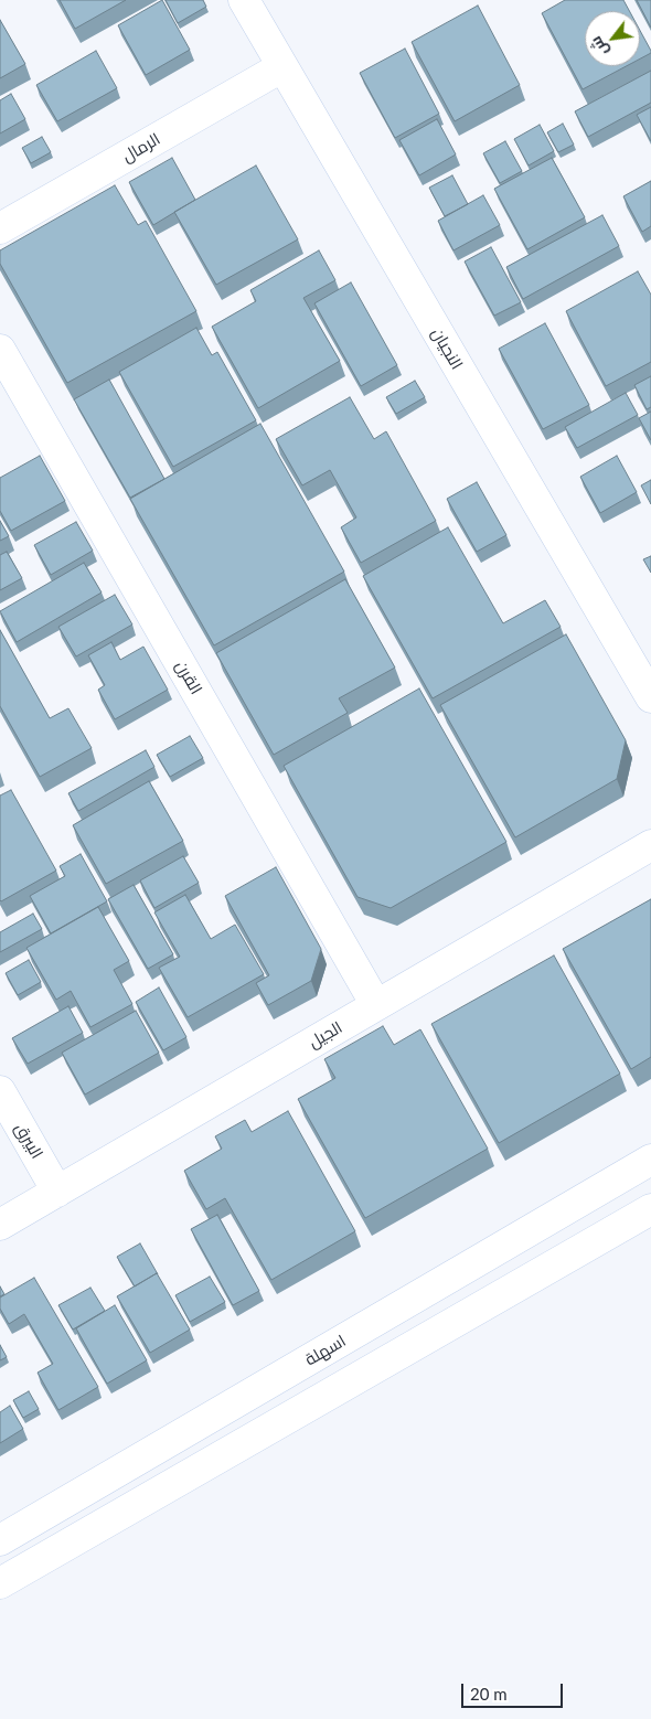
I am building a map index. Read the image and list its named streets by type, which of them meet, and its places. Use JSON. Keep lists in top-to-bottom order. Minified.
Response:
{"streets":{"street":["الرمال","النجيان","القرن","الجيل","البيرق","اسهلة"]},"crossings":[["الرمال","النجيان"],["القرن","الجيل"],["الجيل","البيرق"]],"scale_bar":"20 m","north":"bottom left"}
